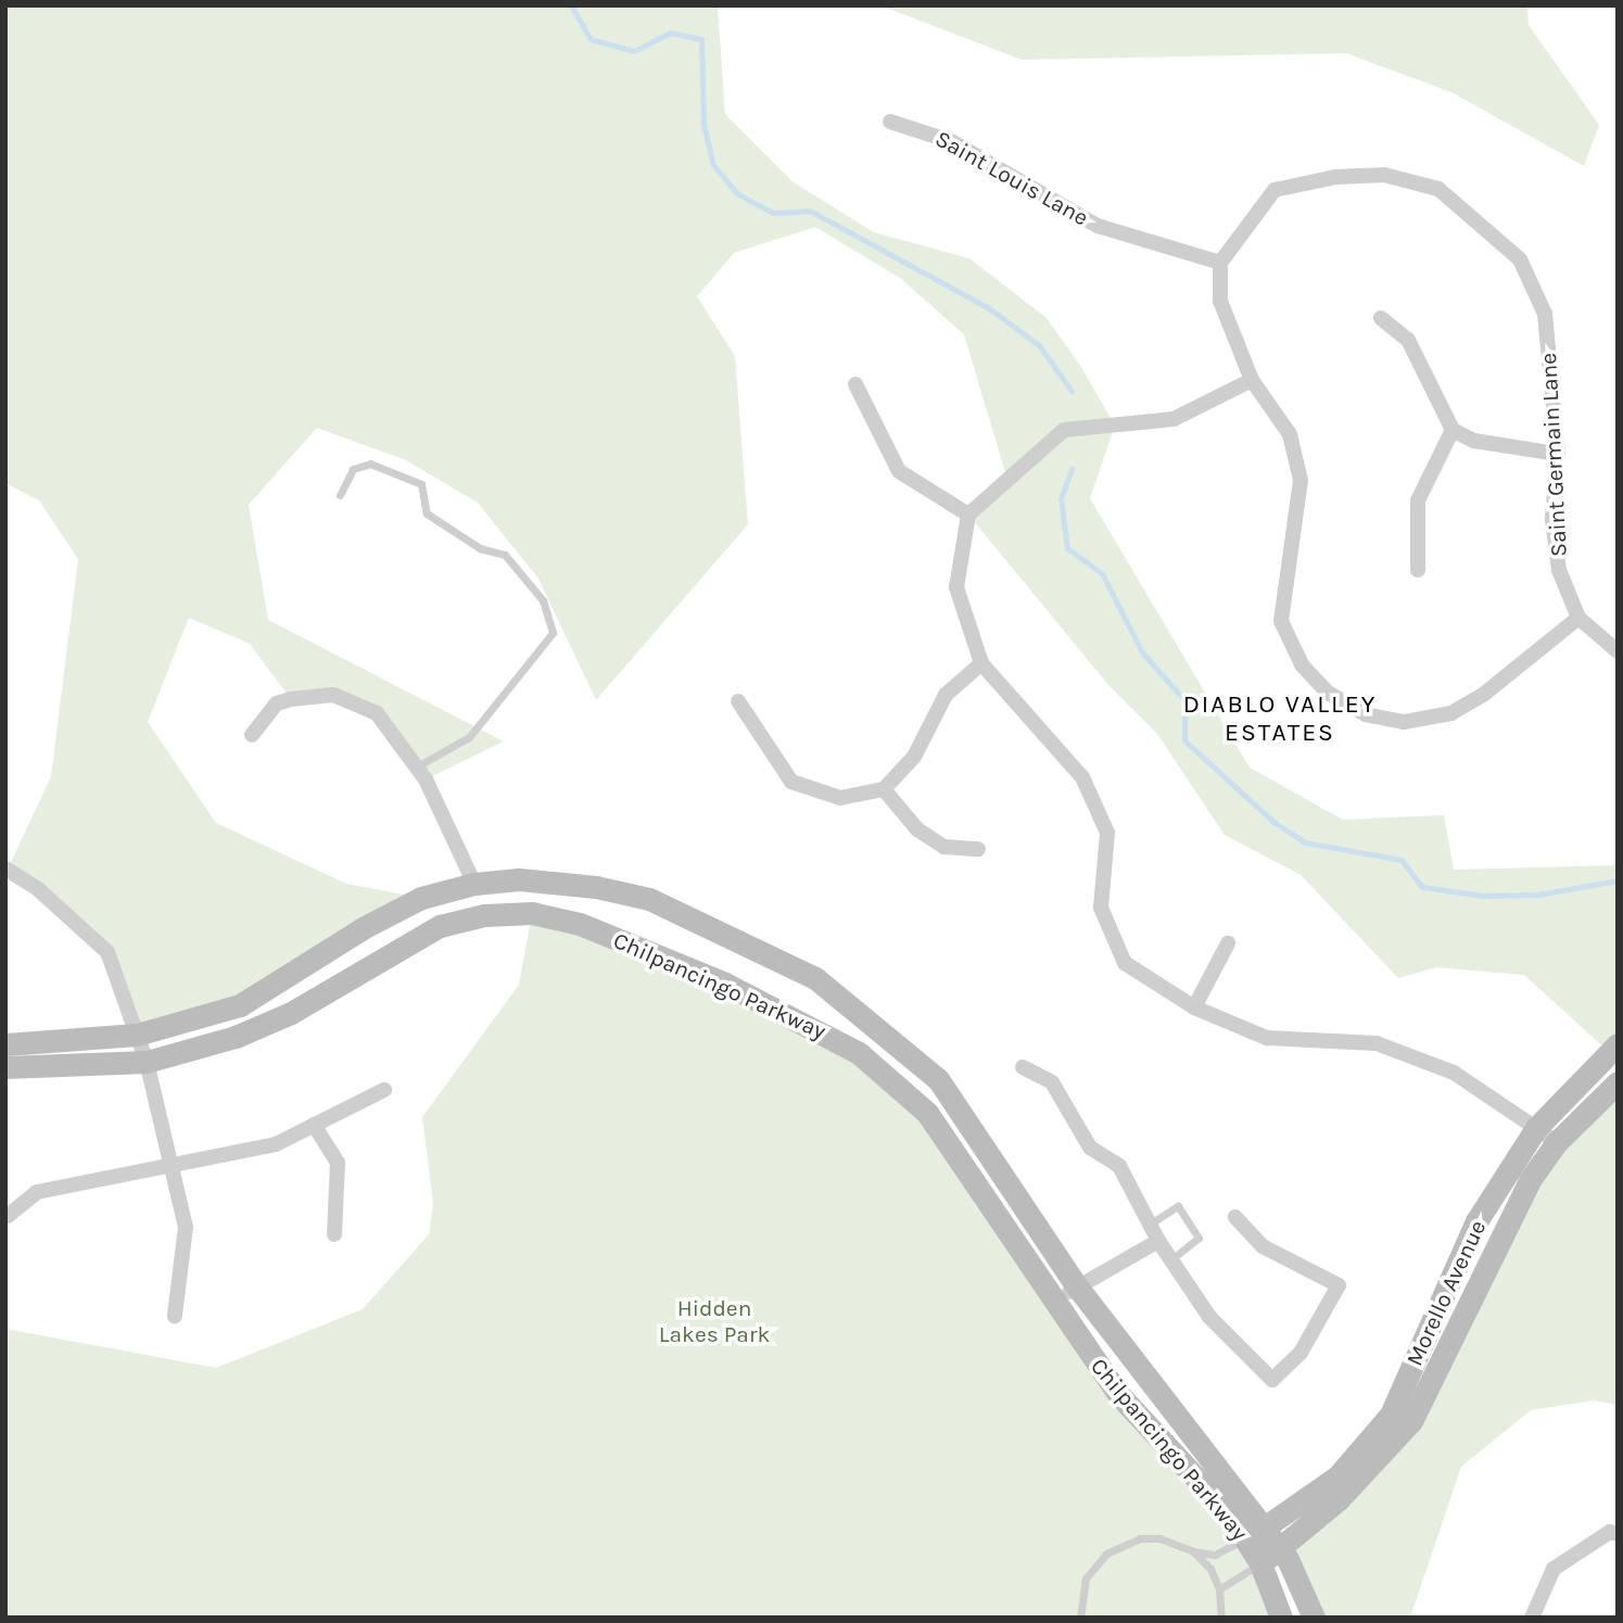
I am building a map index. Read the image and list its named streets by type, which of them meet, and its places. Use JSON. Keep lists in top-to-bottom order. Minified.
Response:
{"streets":{"street":["Saint Louis Lane","Saint Germain Lane","Chilpancingo Parkway","Morello Avenue"]},"crossings":[["Saint Louis Lane","Saint Germain Lane"],["Chilpancingo Parkway","Morello Avenue"]],"districts":["DIABLO VALLEY ESTATES"],"parks":["Hidden Lakes Park"]}
